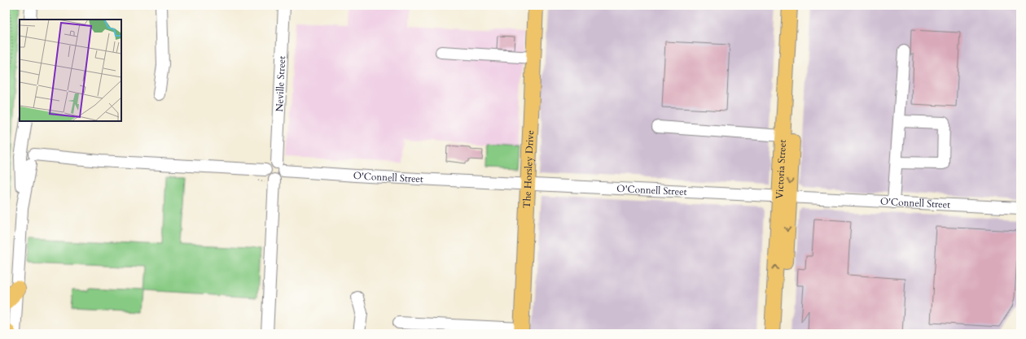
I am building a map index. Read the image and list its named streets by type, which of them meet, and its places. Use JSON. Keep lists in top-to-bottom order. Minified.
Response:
{"streets":{"main road":["Victoria Street","The Horsley Drive"],"street":["Neville Street","O'Connell Street"]},"crossings":[["Neville Street","O'Connell Street"],["Victoria Street","O'Connell Street"],["The Horsley Drive","O'Connell Street"]]}
